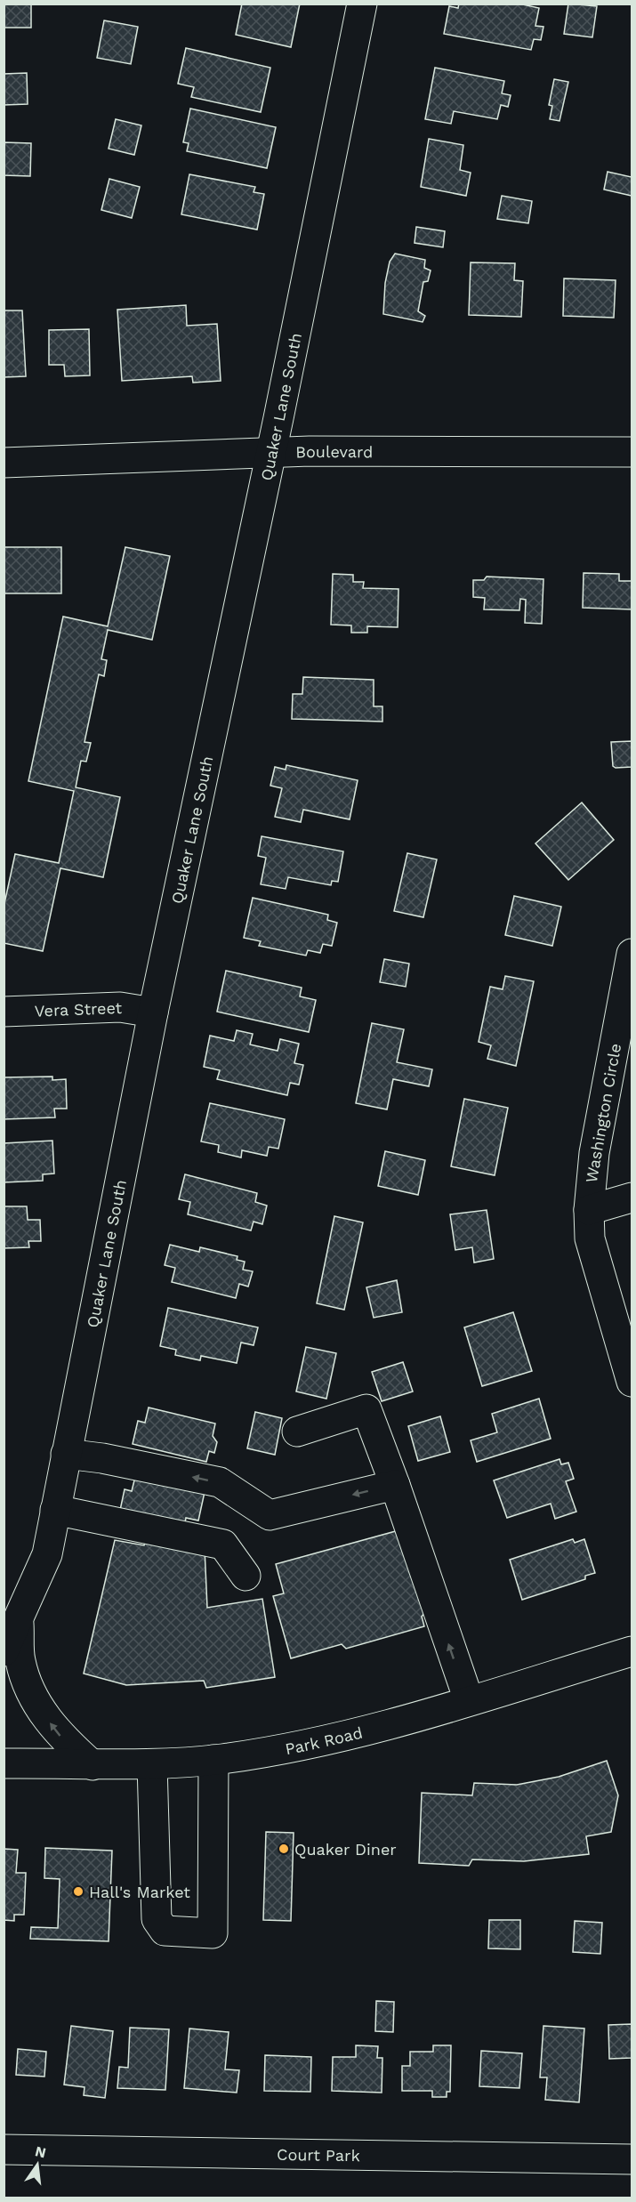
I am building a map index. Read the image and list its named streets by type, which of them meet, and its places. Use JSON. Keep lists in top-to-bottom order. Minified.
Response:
{"streets":{"main road":["Quaker Lane South","Boulevard","Vera Street","Washington Circle","Park Road","Court Park"]},"crossings":[["Quaker Lane South","Boulevard"],["Quaker Lane South","Vera Street"]],"places":["Quaker Diner","Hall's Market"],"north":"top"}
